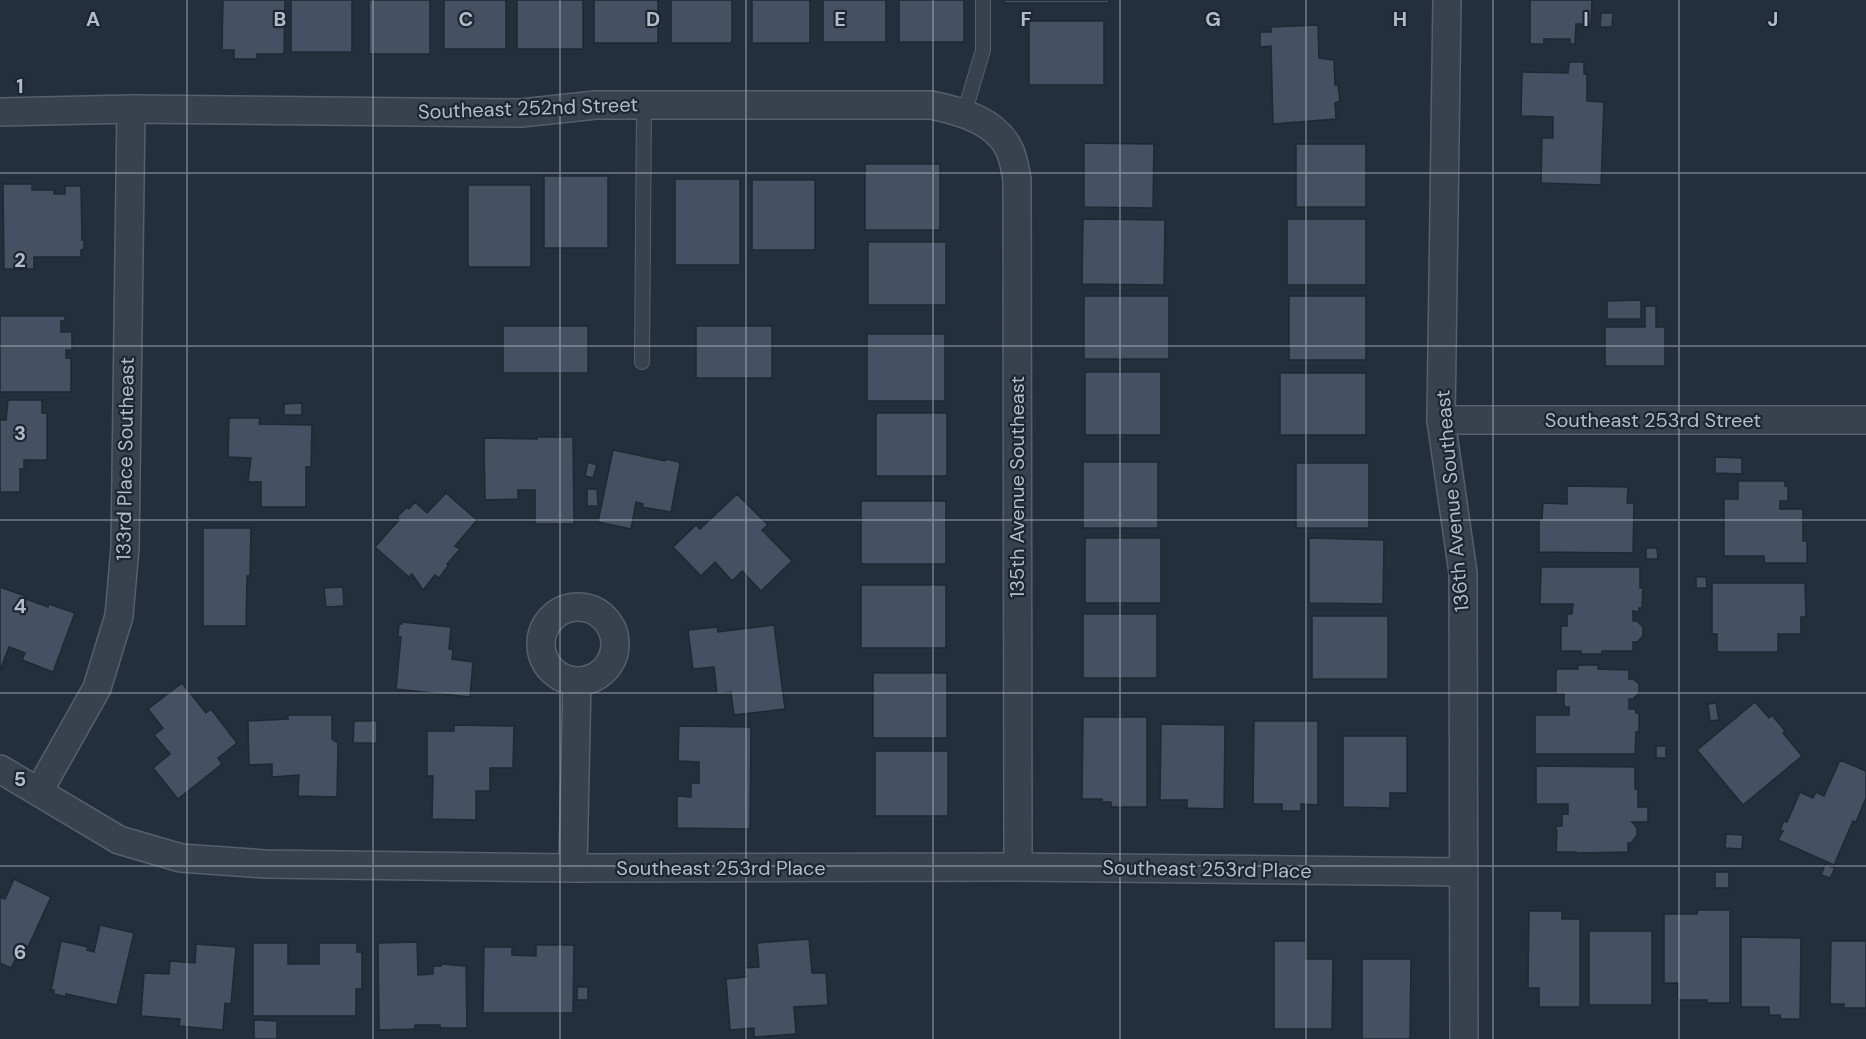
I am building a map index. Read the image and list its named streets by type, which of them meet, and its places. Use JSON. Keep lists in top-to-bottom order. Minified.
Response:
{"streets":{"street":["Southeast 252nd Street","Southeast 253rd Street","133rd Place Southeast","135th Avenue Southeast","136th Avenue Southeast","Southeast 253rd Place"]},"crossings":[["Southeast 252nd Street","133rd Place Southeast"],["Southeast 252nd Street","135th Avenue Southeast"],["Southeast 253rd Street","136th Avenue Southeast"],["133rd Place Southeast","Southeast 253rd Place"],["135th Avenue Southeast","Southeast 253rd Place"],["136th Avenue Southeast","Southeast 253rd Place"]],"grid":{"columns":["A","B","C","D","E","F","G","H","I","J"],"rows":["1","2","3","4","5","6"]}}
